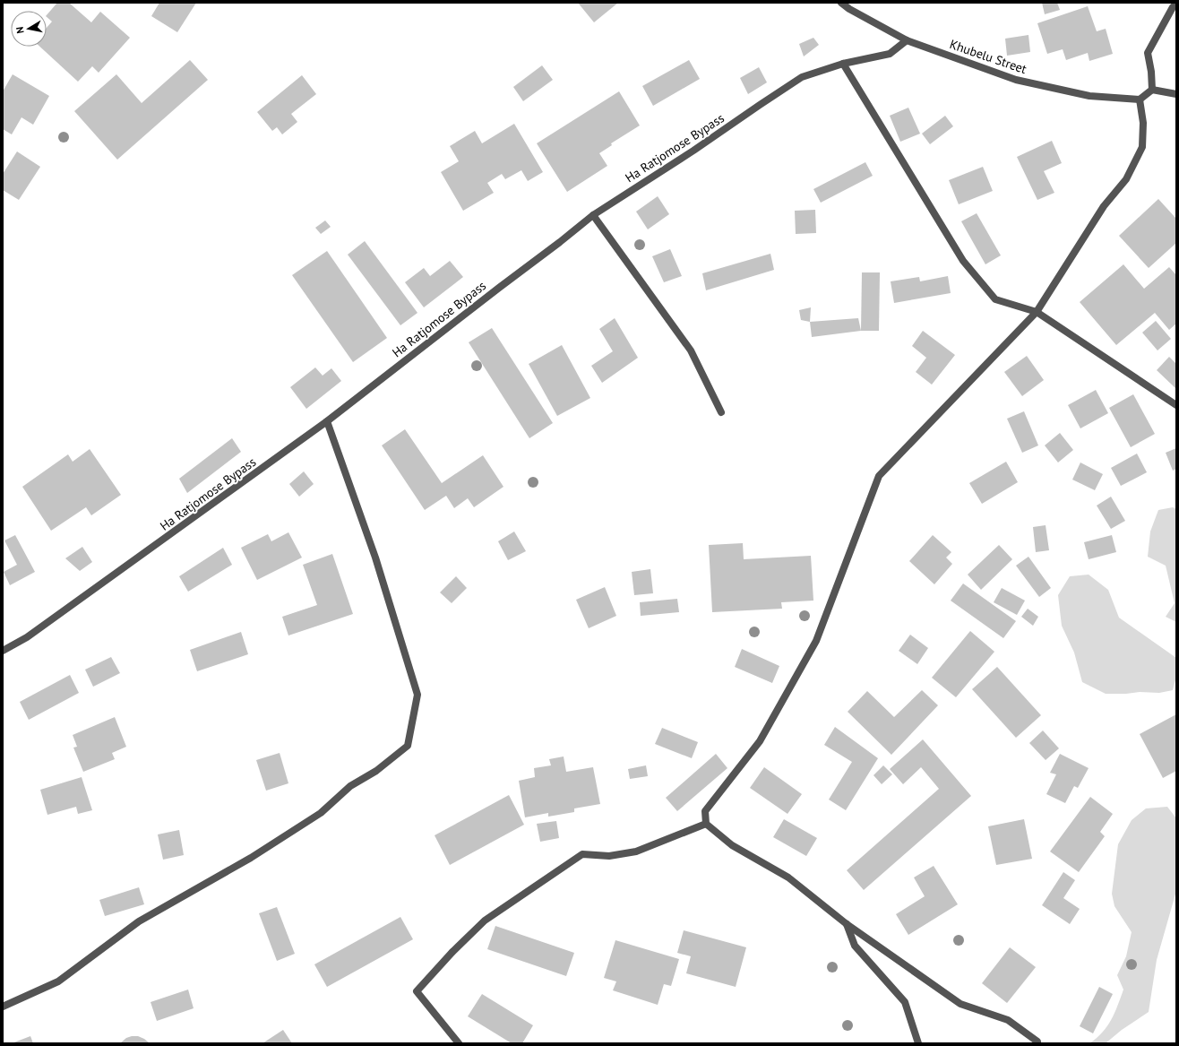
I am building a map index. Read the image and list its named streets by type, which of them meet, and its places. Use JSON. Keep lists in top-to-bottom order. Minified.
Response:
{"streets":{"street":["Khubelu Street","Ha Ratjomose Bypass"]},"crossings":[["Khubelu Street","Ha Ratjomose Bypass"]],"north":"left"}
